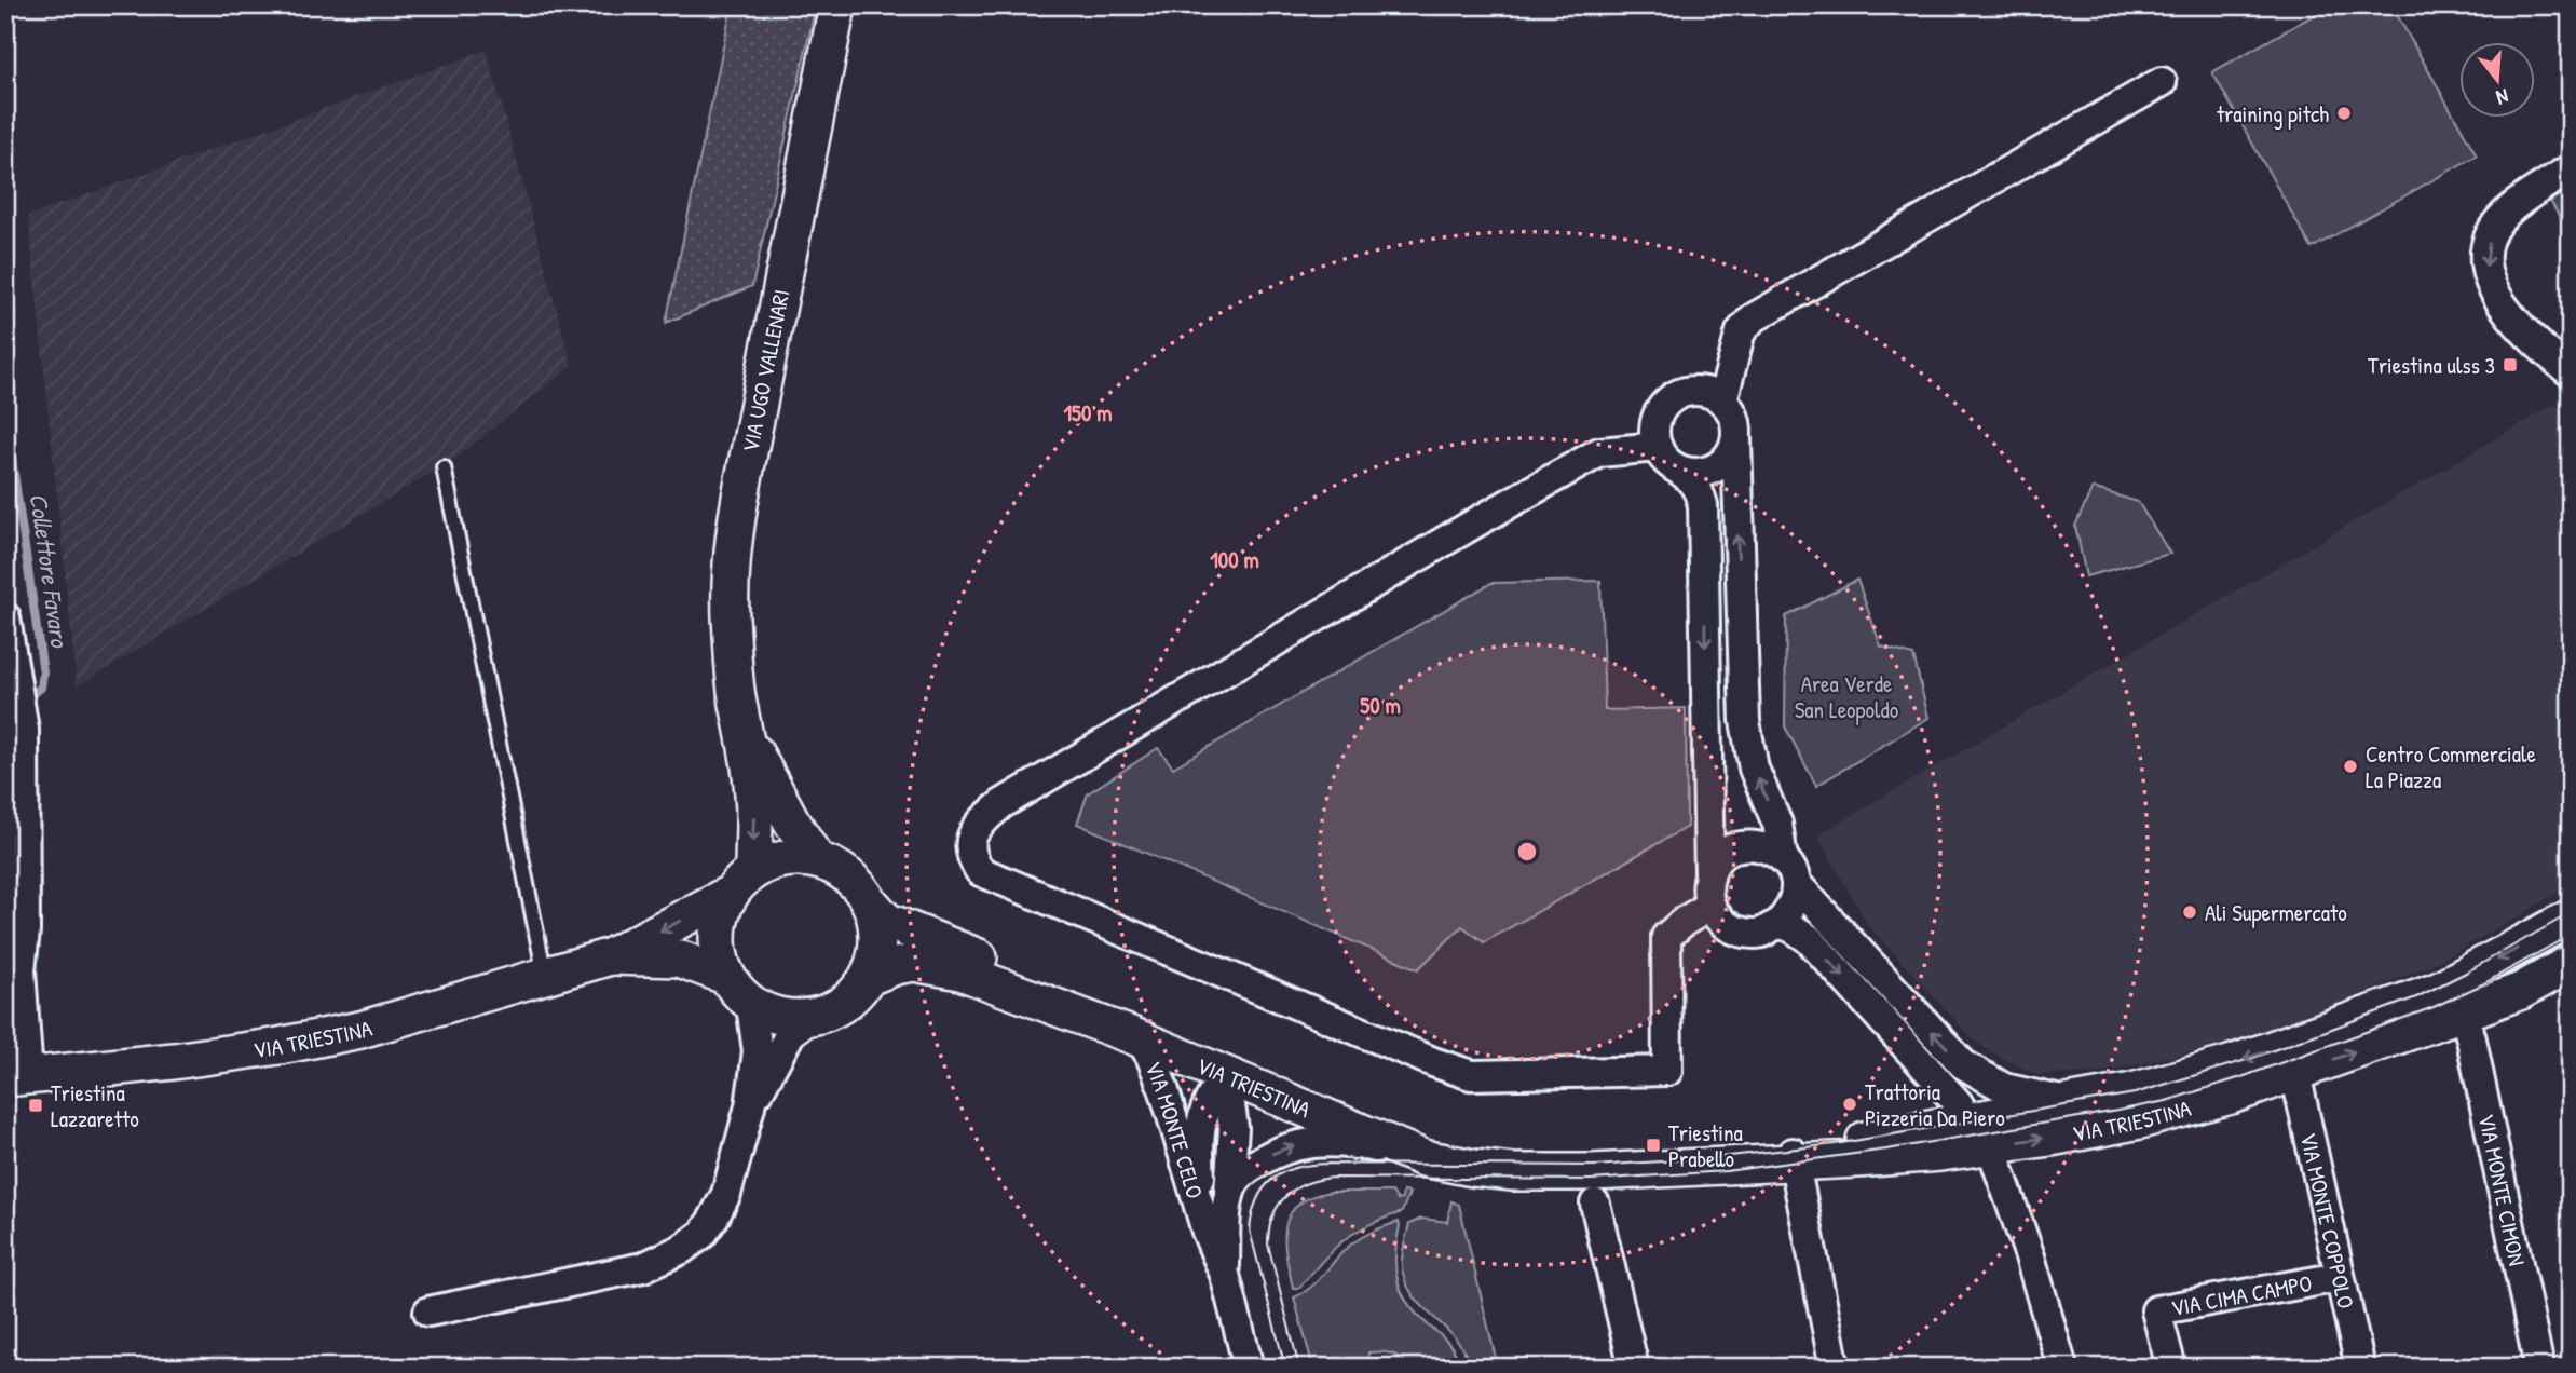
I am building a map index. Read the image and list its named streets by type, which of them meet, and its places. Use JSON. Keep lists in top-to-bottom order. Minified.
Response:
{"streets":{"street":["VIA UGO VALLENARI","VIA TRIESTINA","VIA MONTE CELO","VIA MONTE CIMON","VIA MONTE COPPOLO","VIA CIMA CAMPO"]},"crossings":[["VIA UGO VALLENARI","VIA TRIESTINA"],["VIA TRIESTINA","VIA MONTE CELO"],["VIA TRIESTINA","VIA MONTE CIMON"],["VIA TRIESTINA","VIA MONTE COPPOLO"],["VIA MONTE COPPOLO","VIA CIMA CAMPO"]],"water":["Collettore Favaro"],"parks":["Area Verde San Leopoldo"],"places":{"other":["training pitch","Centro Commerciale La Piazza","Ali Supermercato","Trattoria Pizzeria Da Piero"],"transit":["Triestina ulss 3","Triestina Lazzaretto","Triestina Prabello"]},"north":"bottom","rings":["150 m","100 m","50 m"]}
